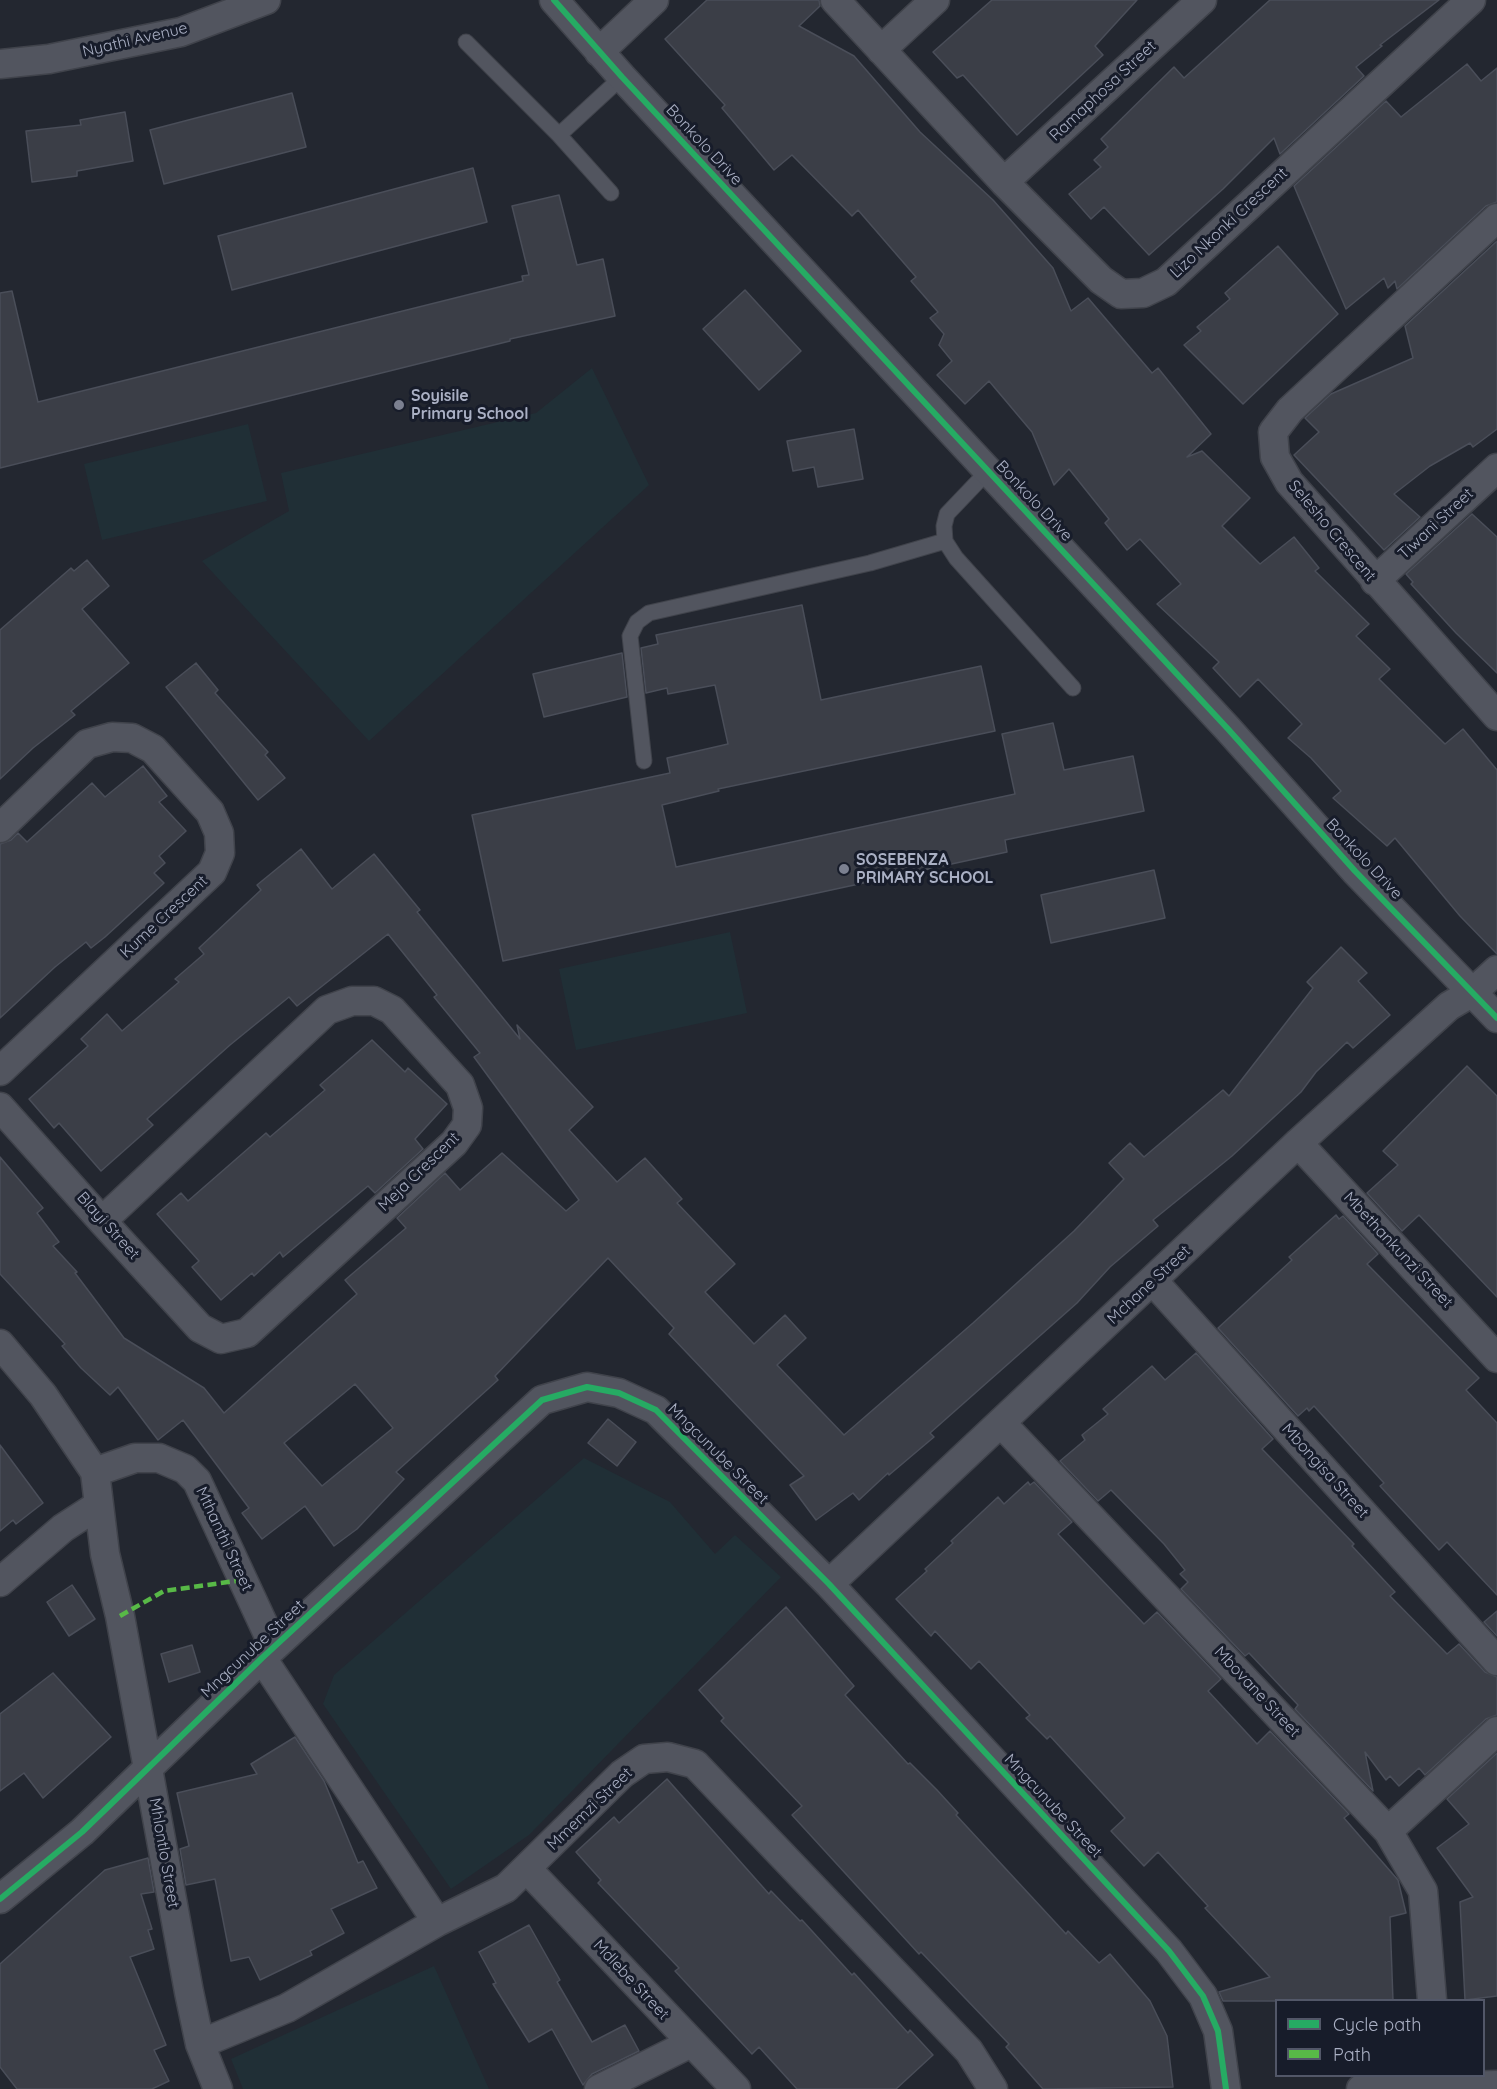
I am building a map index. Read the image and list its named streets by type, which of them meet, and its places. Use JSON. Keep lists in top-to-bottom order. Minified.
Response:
{"streets":{"street":["Nyathi Avenue","Ramaphosa Street","Bonkolo Drive","Lizo Nkonki Crescent","Tiwani Street","Selesho Crescent","Kume Crescent","Meja Crescent","Blayi Street","Mbethankunzi Street","Mchane Street","Mngcunube Street","Mbongisa Street","Mthanthi Street","Mbovane Street","Mmemzi Street","Mhlontlo Street","Mdlebe Street"]},"crossings":[["Ramaphosa Street","Lizo Nkonki Crescent"],["Bonkolo Drive","Mchane Street"],["Tiwani Street","Selesho Crescent"],["Meja Crescent","Blayi Street"],["Mbethankunzi Street","Mchane Street"],["Mchane Street","Mngcunube Street"],["Mchane Street","Mbongisa Street"],["Mchane Street","Mbovane Street"],["Mngcunube Street","Mthanthi Street"],["Mngcunube Street","Mhlontlo Street"],["Mthanthi Street","Mmemzi Street"],["Mthanthi Street","Mhlontlo Street"],["Mmemzi Street","Mhlontlo Street"],["Mmemzi Street","Mdlebe Street"]],"places":["Soyisile Primary School","SOSEBENZA PRIMARY SCHOOL"],"legend":["Cycle path","Path"]}
